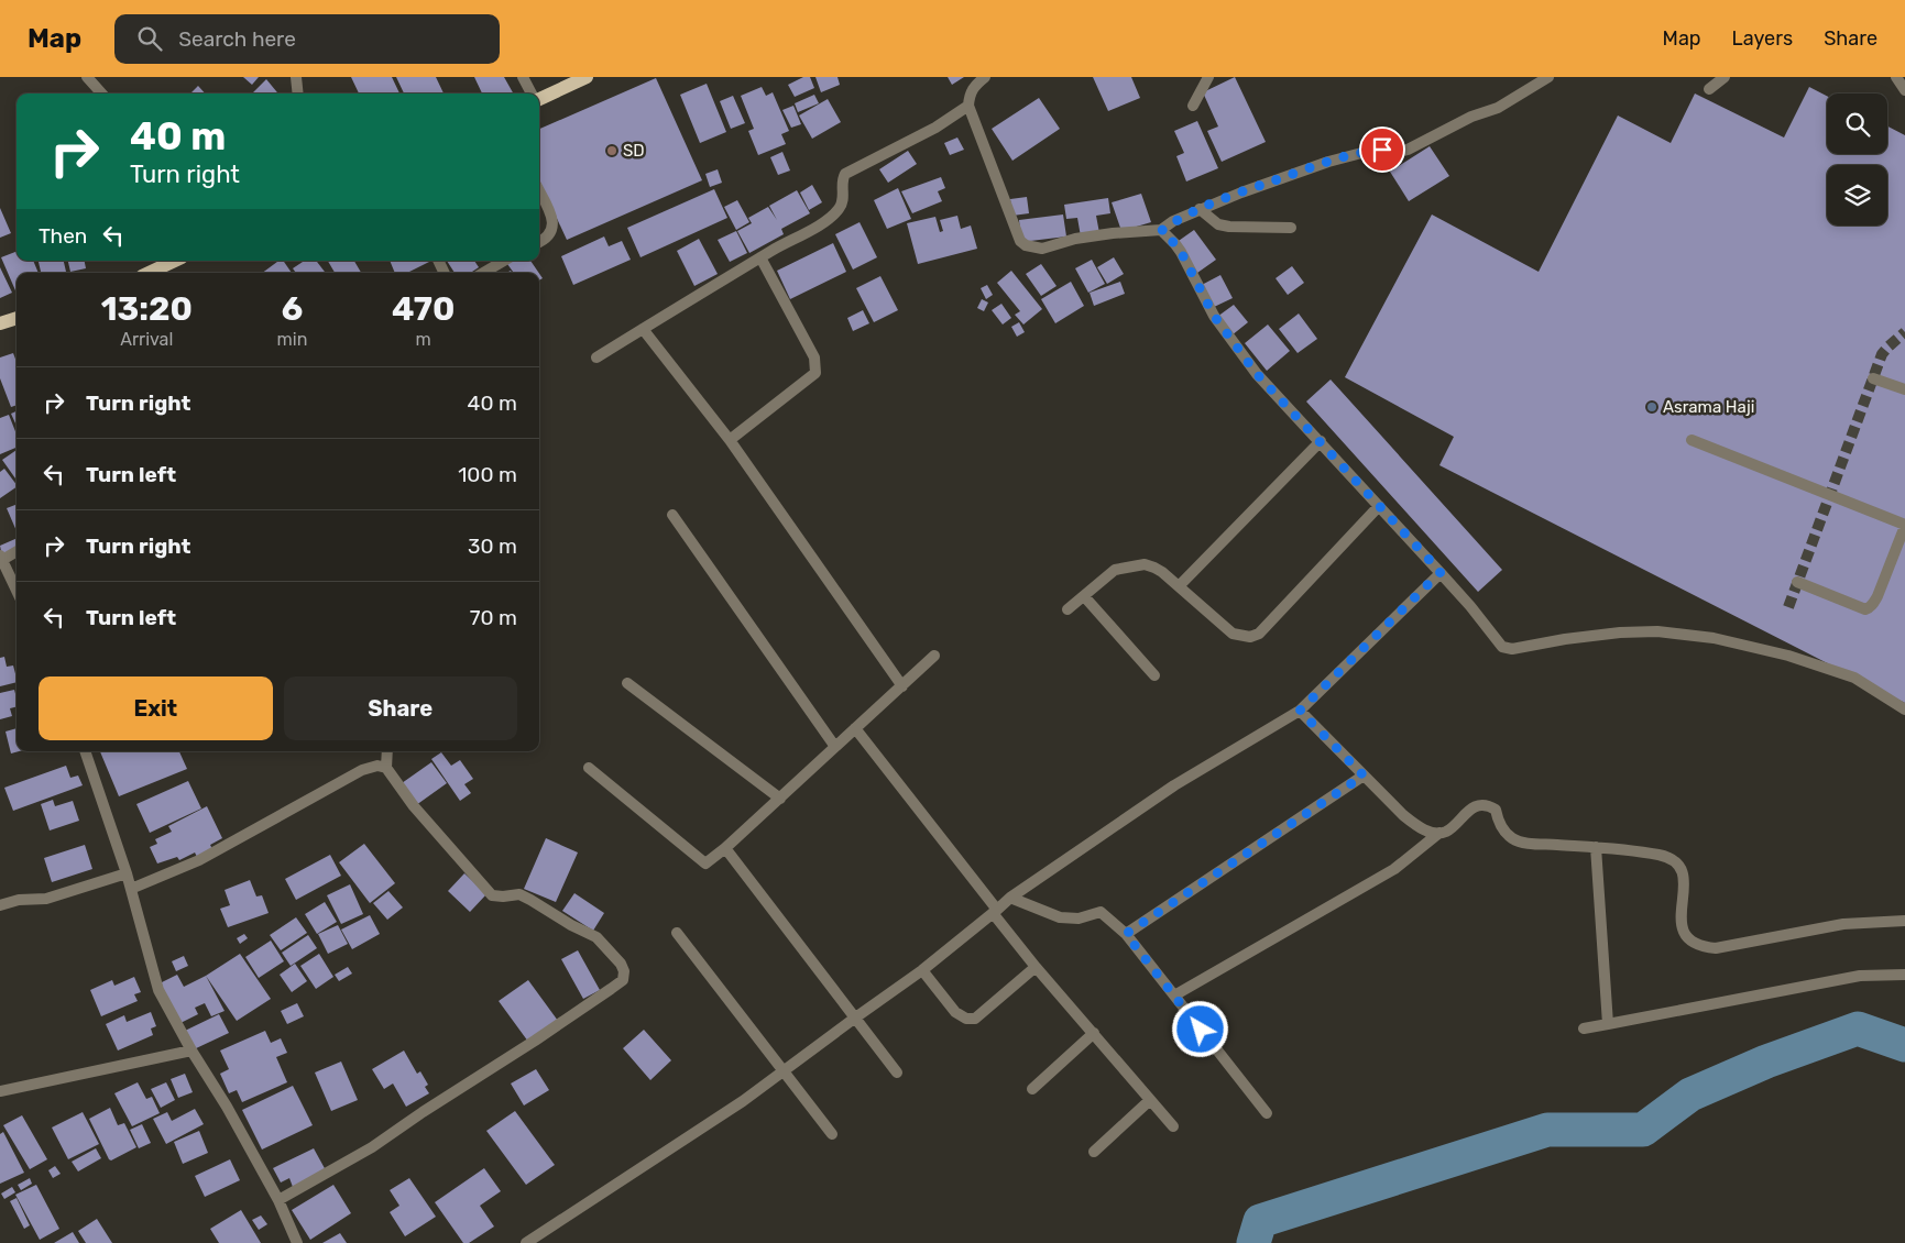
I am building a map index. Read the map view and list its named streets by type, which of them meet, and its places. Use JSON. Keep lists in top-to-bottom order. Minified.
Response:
{"places":["SD","Asrama Haji"],"page":{"header":"Map","search":"Search here","nav":["Map","Layers","Share"],"turn":["40 m","Turn right"],"then":"Then","eta":["13:20","Arrival","6","min","470","m"],"list":[{"name":"Turn right","value":"40 m"},{"name":"Turn left","value":"100 m"},{"name":"Turn right","value":"30 m"},{"name":"Turn left","value":"70 m"}],"buttons":["Exit","Share"]}}
